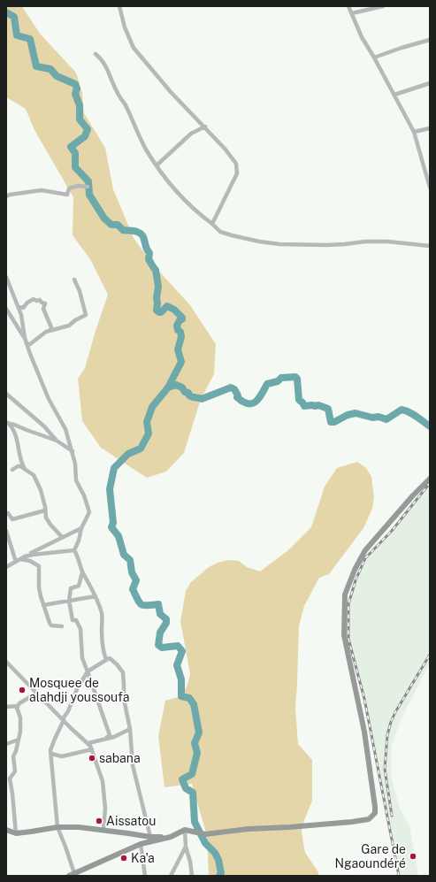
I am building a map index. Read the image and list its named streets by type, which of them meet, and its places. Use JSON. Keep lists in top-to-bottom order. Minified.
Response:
{"places":["Mosquee de alahdji youssoufa","sabana","Aissatou","Gare de Ngaoundéré","Ka'a"]}
